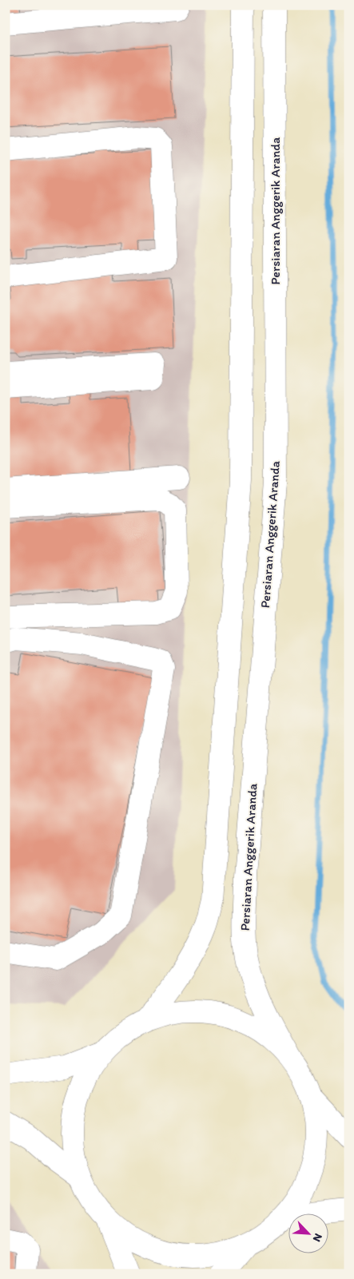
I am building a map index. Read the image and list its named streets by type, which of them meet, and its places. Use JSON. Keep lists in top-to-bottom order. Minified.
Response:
{"streets":{"main road":["Persiaran Anggerik Aranda"]},"north":"bottom right"}
